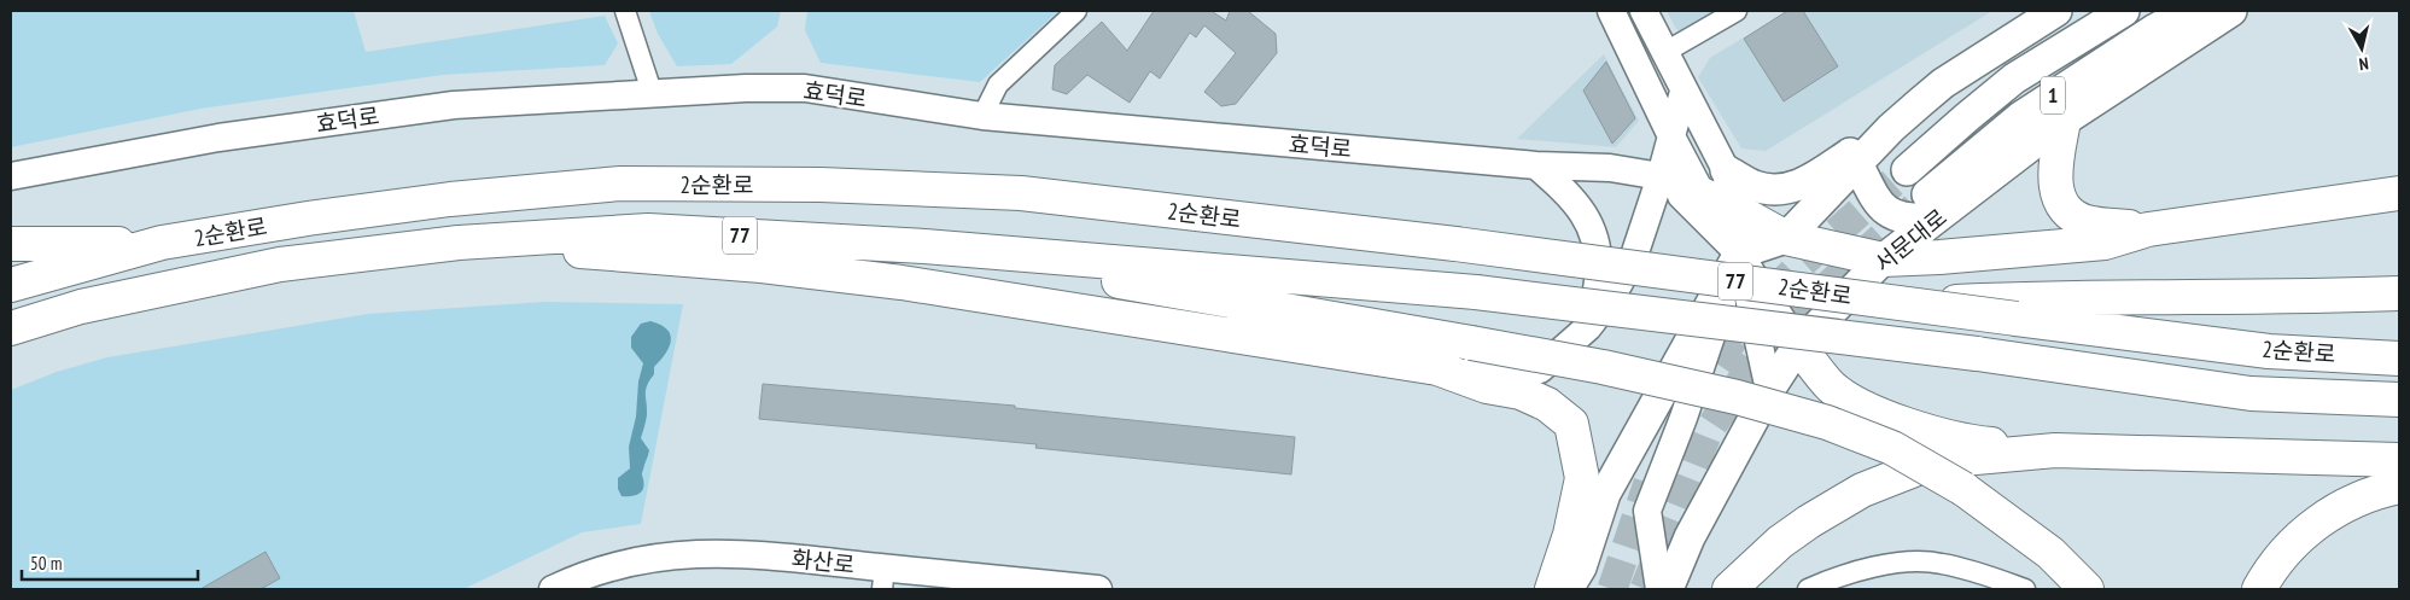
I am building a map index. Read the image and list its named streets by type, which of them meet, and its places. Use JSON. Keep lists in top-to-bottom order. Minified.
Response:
{"streets":{"highway":["2순환로","77"],"main road":["1","서문대로"],"street":["효덕로","화산로"]},"scale_bar":"50 m","north":"bottom"}
